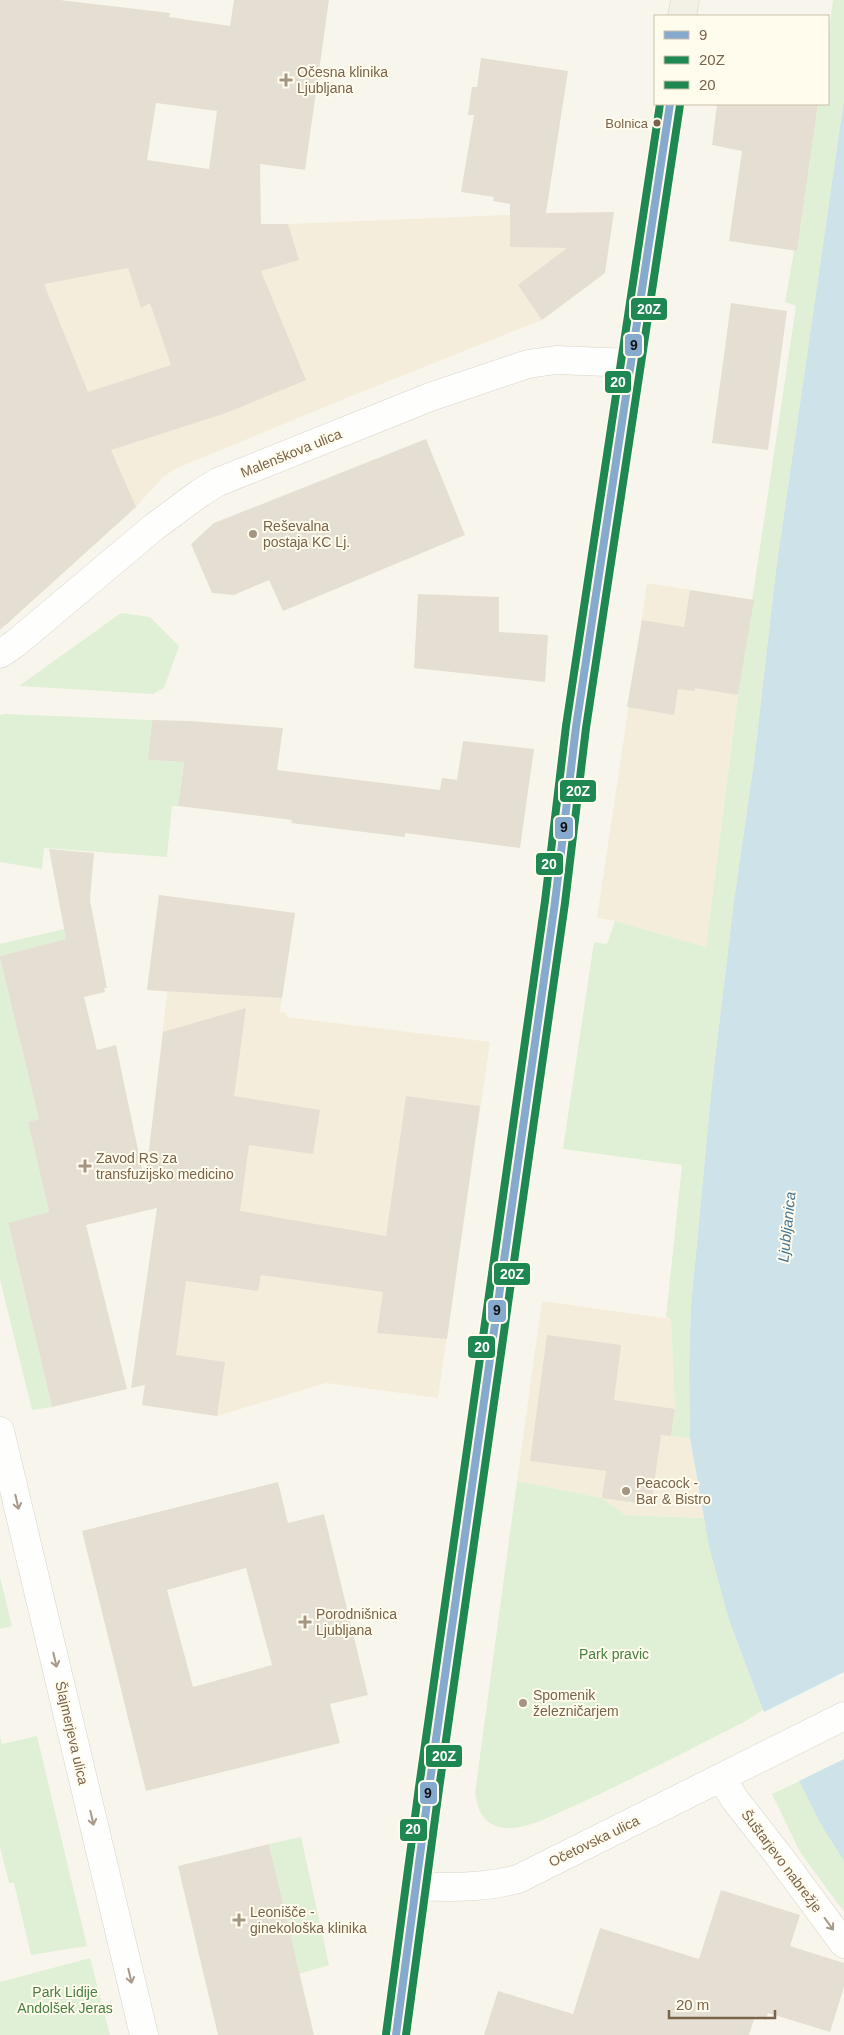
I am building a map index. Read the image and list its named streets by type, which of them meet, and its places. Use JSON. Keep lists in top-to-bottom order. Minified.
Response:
{"streets":{"street":["Malenškova ulica","Šlajmerjeva ulica","Očetovska ulica","Šuštarjevo nabrežje"]},"crossings":[["Očetovska ulica","Šuštarjevo nabrežje"]],"one_way":["Šlajmerjeva ulica","Šuštarjevo nabrežje"],"water":["Ljubljanica"],"parks":["Park pravic","Park Lidije Andolšek Jeras"],"places":{"health":["Očesna klinika Ljubljana","Zavod RS za transfuzijsko medicino","Porodnišnica Ljubljana","Leonišče - ginekološka klinika"],"other":["Bolnica","Reševalna postaja KC Lj.","Peacock - Bar & Bistro","Spomenik železničarjem"]},"lines":["transit line 9","transit line 20Z","transit line 20"],"legend":["9","20Z","20"],"scale_bar":"20 m"}
